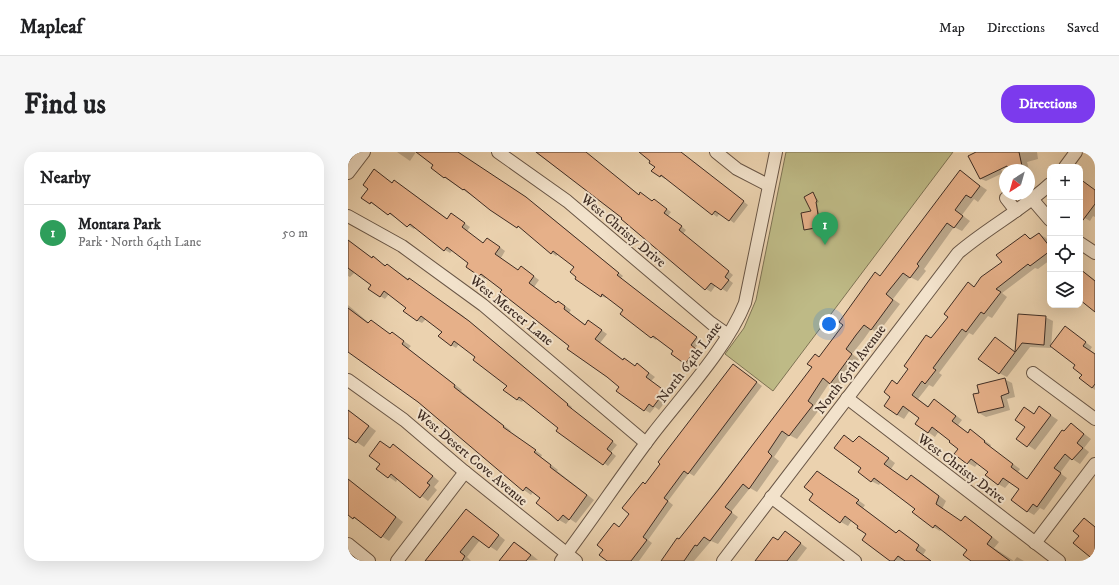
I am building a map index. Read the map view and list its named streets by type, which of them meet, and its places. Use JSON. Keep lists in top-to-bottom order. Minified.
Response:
{"streets":{"street":["West Christy Drive","West Mercer Lane","North 64th Lane","North 65th Avenue","West Desert Cove Avenue"]},"crossings":[["West Christy Drive","North 64th Lane"],["West Christy Drive","North 65th Avenue"],["West Mercer Lane","North 64th Lane"],["North 64th Lane","West Desert Cove Avenue"]],"north":"bottom left","page":{"header":"Mapleaf","nav":["Map","Directions","Saved"],"buttons":"Directions","title":"Find us","heading":"Nearby","map_buttons":["+","−"],"list":[{"mark":"1","name":"Montara Park","note":"Park · North 64th Lane","value":"50 m"}],"pins":"1"}}
